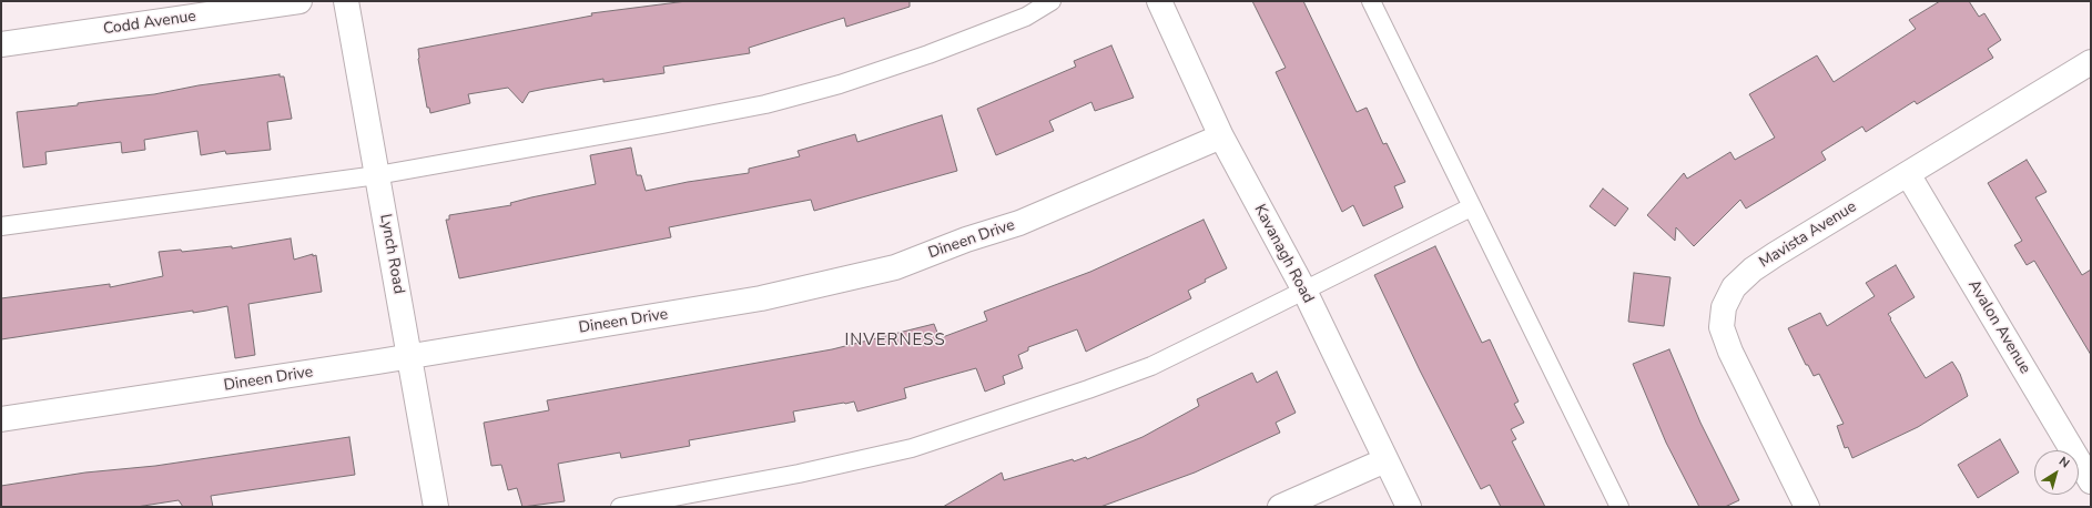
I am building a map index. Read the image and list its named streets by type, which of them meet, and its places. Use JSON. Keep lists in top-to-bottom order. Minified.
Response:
{"streets":{"street":["Codd Avenue","Mavista Avenue","Dineen Drive","Lynch Road","Kavanagh Road","Avalon Avenue"]},"crossings":[["Mavista Avenue","Avalon Avenue"],["Dineen Drive","Lynch Road"],["Dineen Drive","Kavanagh Road"]],"districts":["INVERNESS"],"north":"top right"}
